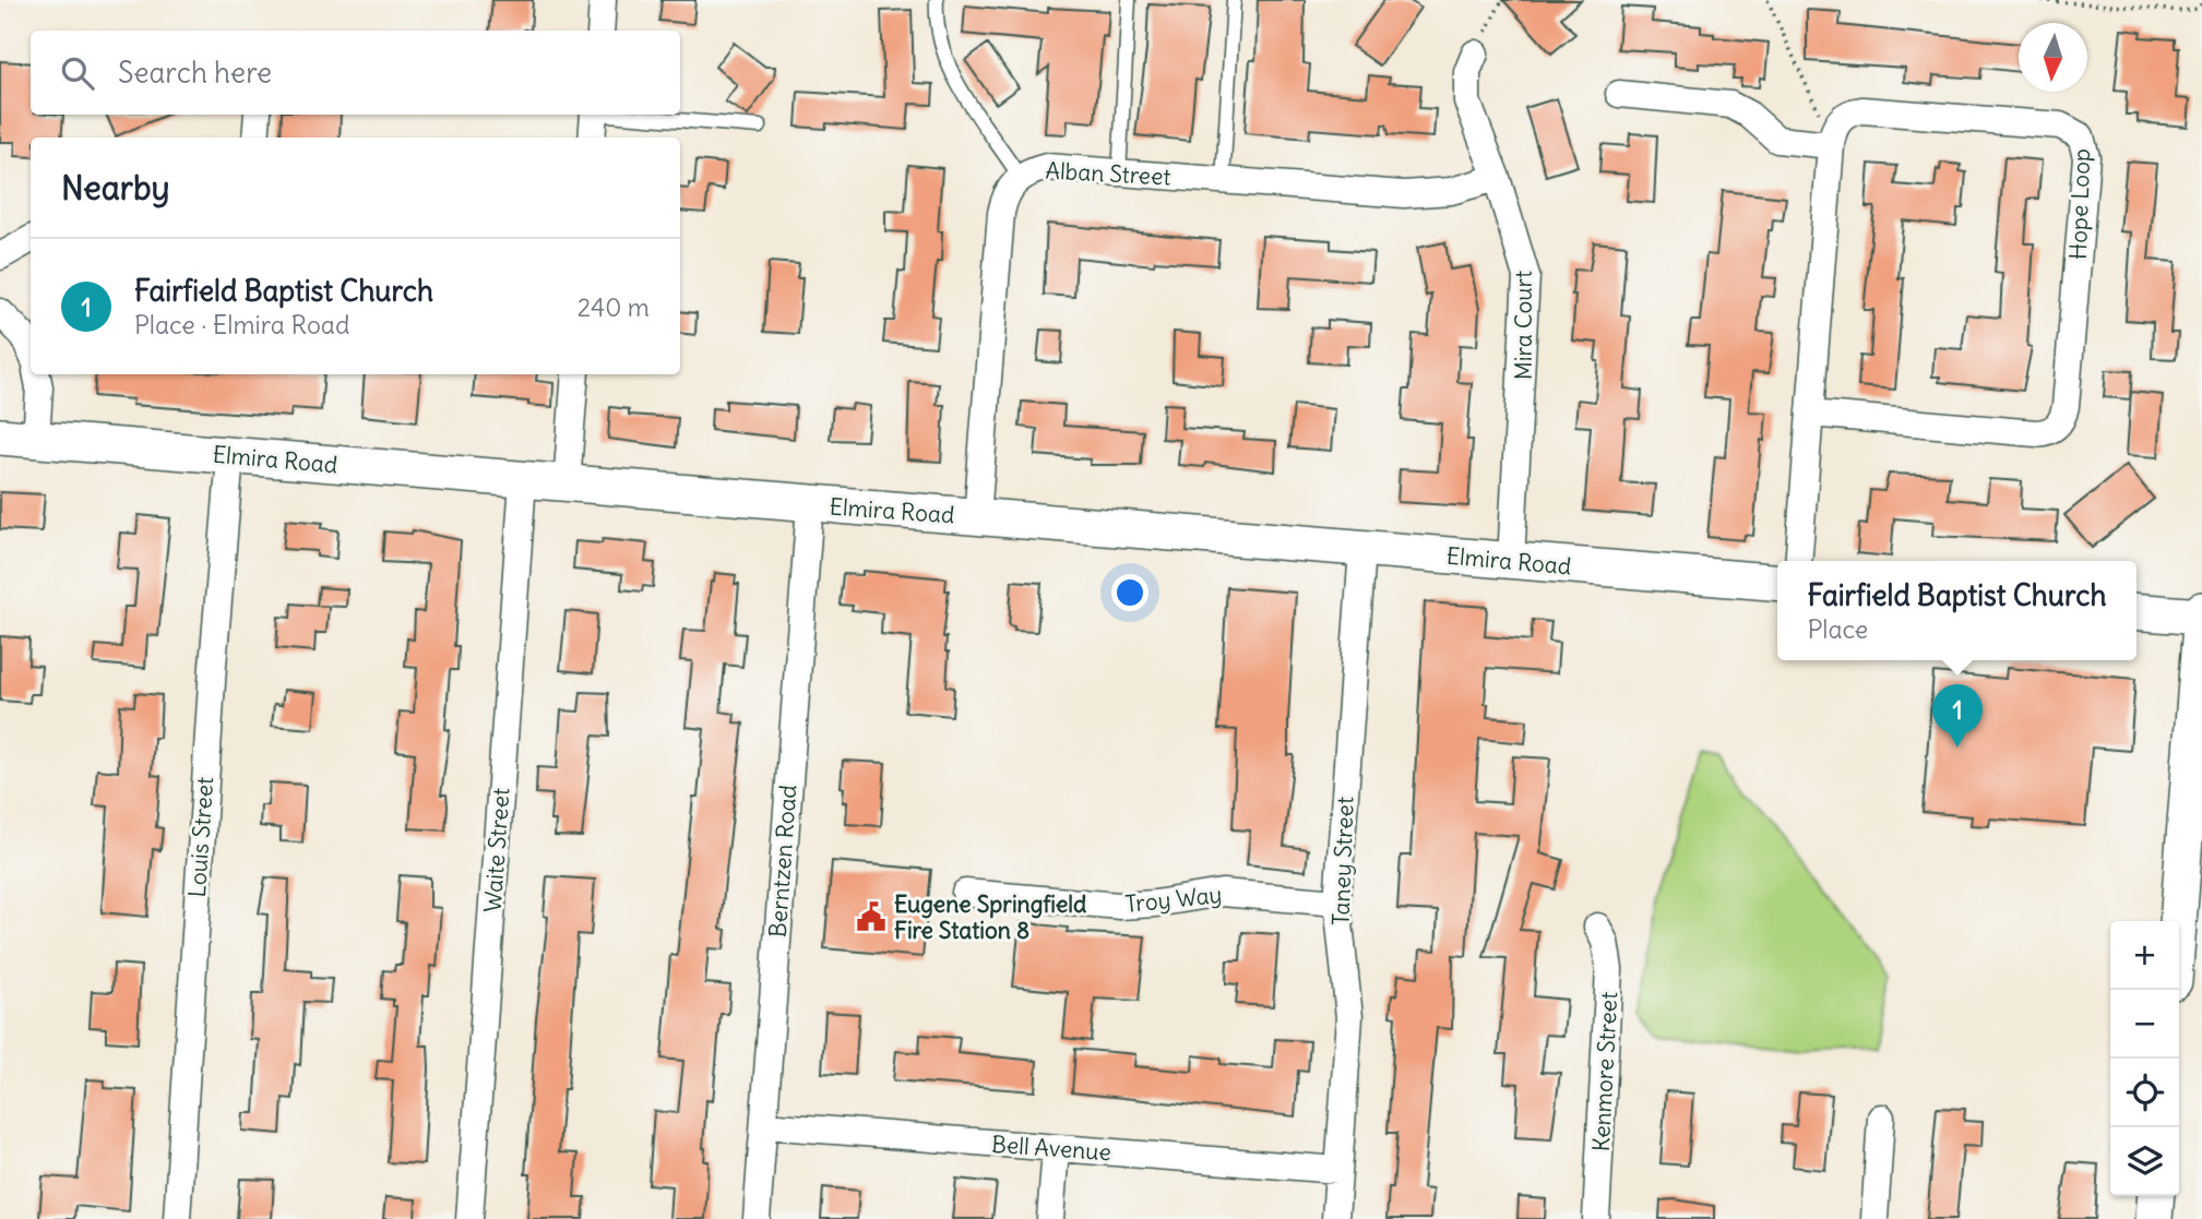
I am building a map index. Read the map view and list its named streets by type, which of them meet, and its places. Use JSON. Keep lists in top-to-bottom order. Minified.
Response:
{"streets":{"street":["Alban Street","Hope Loop","Mira Court","Elmira Road","Louis Street","Waite Street","Berntzen Road","Taney Street","Troy Way","Kenmore Street","Bell Avenue"]},"crossings":[["Alban Street","Mira Court"],["Alban Street","Elmira Road"],["Mira Court","Elmira Road"],["Elmira Road","Louis Street"],["Elmira Road","Waite Street"],["Elmira Road","Berntzen Road"],["Elmira Road","Taney Street"],["Berntzen Road","Bell Avenue"],["Taney Street","Troy Way"],["Taney Street","Bell Avenue"]],"places":{"public building":["Eugene Springfield Fire Station 8"]},"north":"bottom","page":{"search":"Search here","heading":"Nearby","list":[{"mark":"1","name":"Fairfield Baptist Church","note":"Place · Elmira Road","value":"240 m"}],"popup":["Fairfield Baptist Church","Place"],"pins":"1","map_buttons":["+","−"]}}
